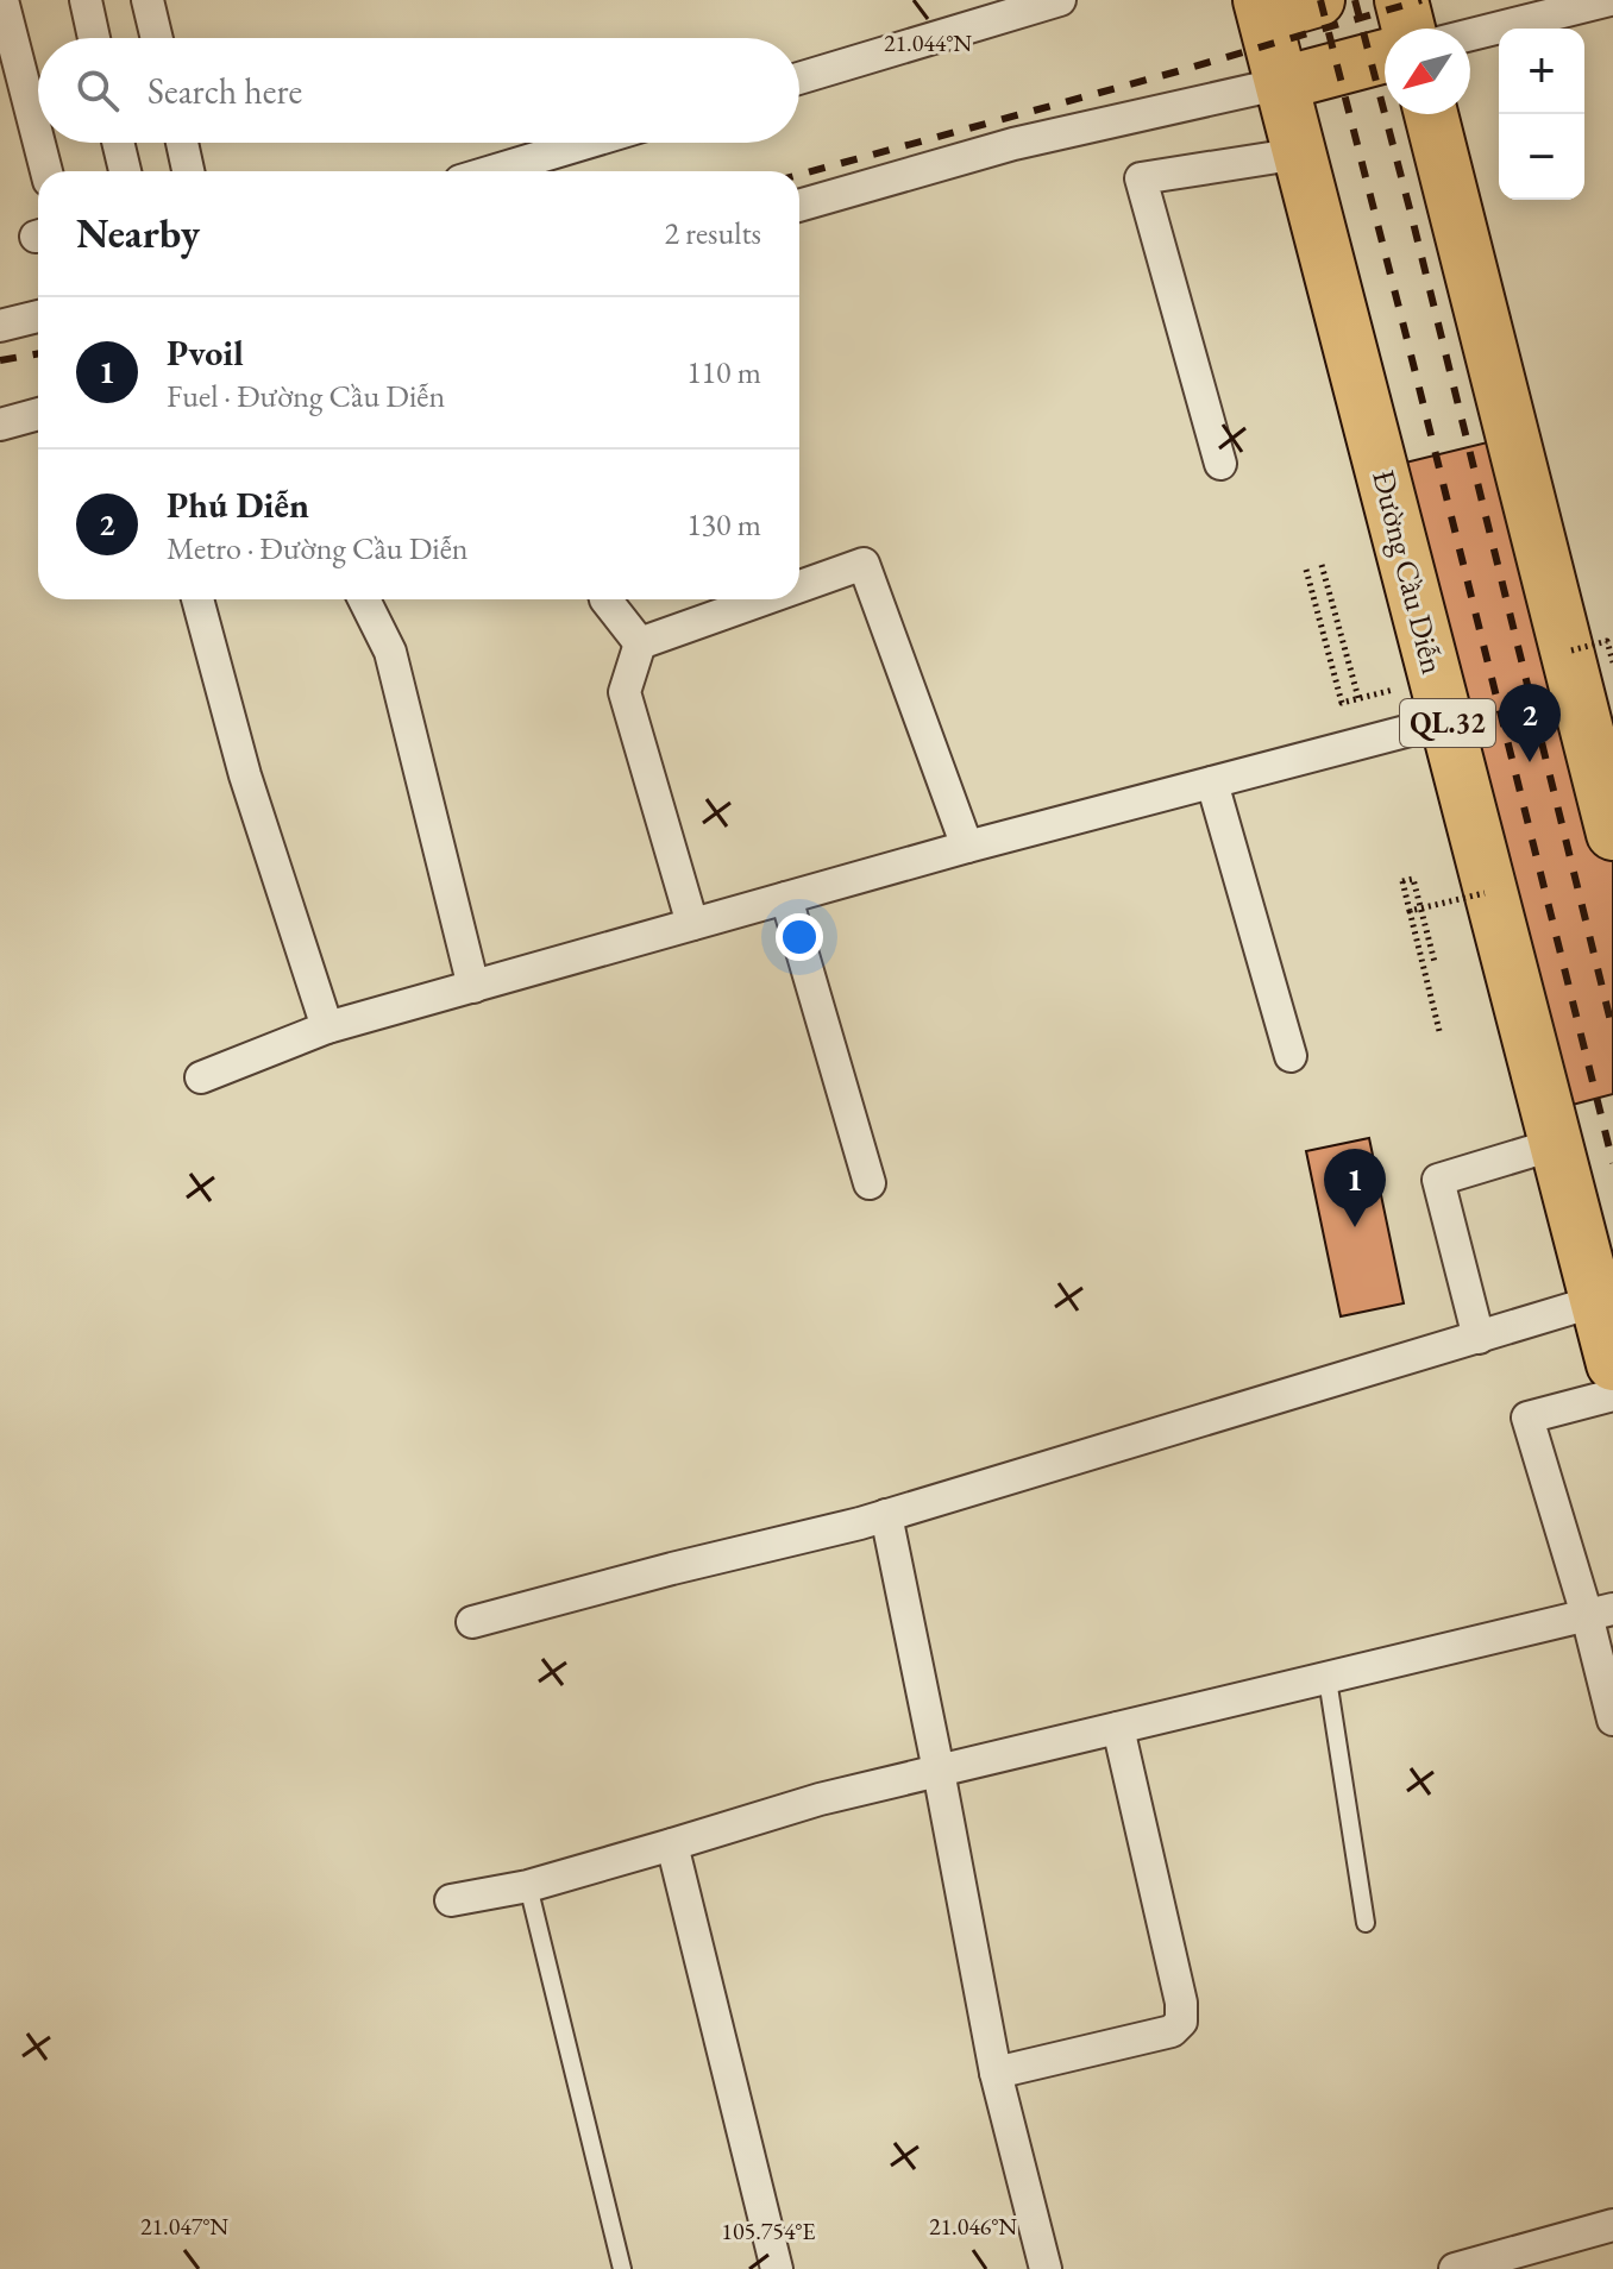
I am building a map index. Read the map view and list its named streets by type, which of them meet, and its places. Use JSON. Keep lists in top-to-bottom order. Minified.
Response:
{"streets":{"highway":["Đường Cầu Diễn","QL.32"]},"north":"bottom left","page":{"map_buttons":["+","−"],"search":"Search here","heading":["Nearby","2 results"],"list":[{"mark":"1","name":"Pvoil","note":"Fuel · Đường Cầu Diễn","value":"110 m"},{"mark":"2","name":"Phú Diễn","note":"Metro · Đường Cầu Diễn","value":"130 m"}],"pins":["2","1"]},"coordinates":["21.044°N","21.047°N","21.046°N","105.754°E"]}
